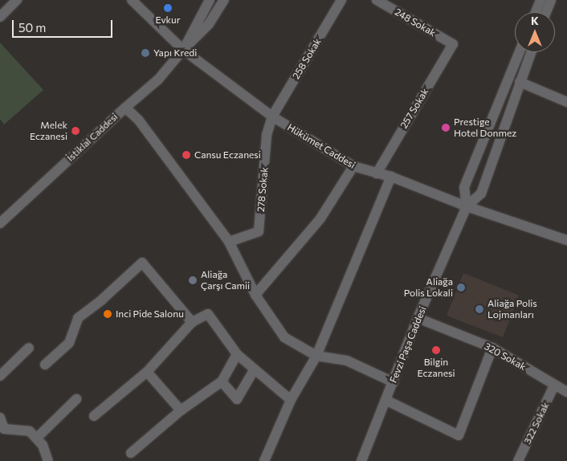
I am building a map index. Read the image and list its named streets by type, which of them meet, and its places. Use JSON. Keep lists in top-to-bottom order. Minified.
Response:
{"streets":{"street":["248 Sokak","258 Sokak","257 Sokak","İstiklal Caddesi","Hükümet Caddesi","278 Sokak","Fevzi Paşa Caddesi","320 Sokak","322 Sokak"]},"crossings":[["248 Sokak","257 Sokak"],["258 Sokak","Hükümet Caddesi"],["258 Sokak","278 Sokak"],["257 Sokak","Hükümet Caddesi"],["İstiklal Caddesi","Hükümet Caddesi"],["Hükümet Caddesi","278 Sokak"],["Hükümet Caddesi","Fevzi Paşa Caddesi"],["Fevzi Paşa Caddesi","320 Sokak"],["320 Sokak","322 Sokak"]],"places":["Evkur","Yapı Kredi","Prestige Hotel Donmez","Melek Eczanesi","Cansu Eczanesi","Aliağa Çarşı Camii","Aliağa Polis Lokali","Aliağa Polis Lojmanları","Inci Pide Salonu","Bilgin Eczanesi"],"scale_bar":"50 m","north":"top"}
